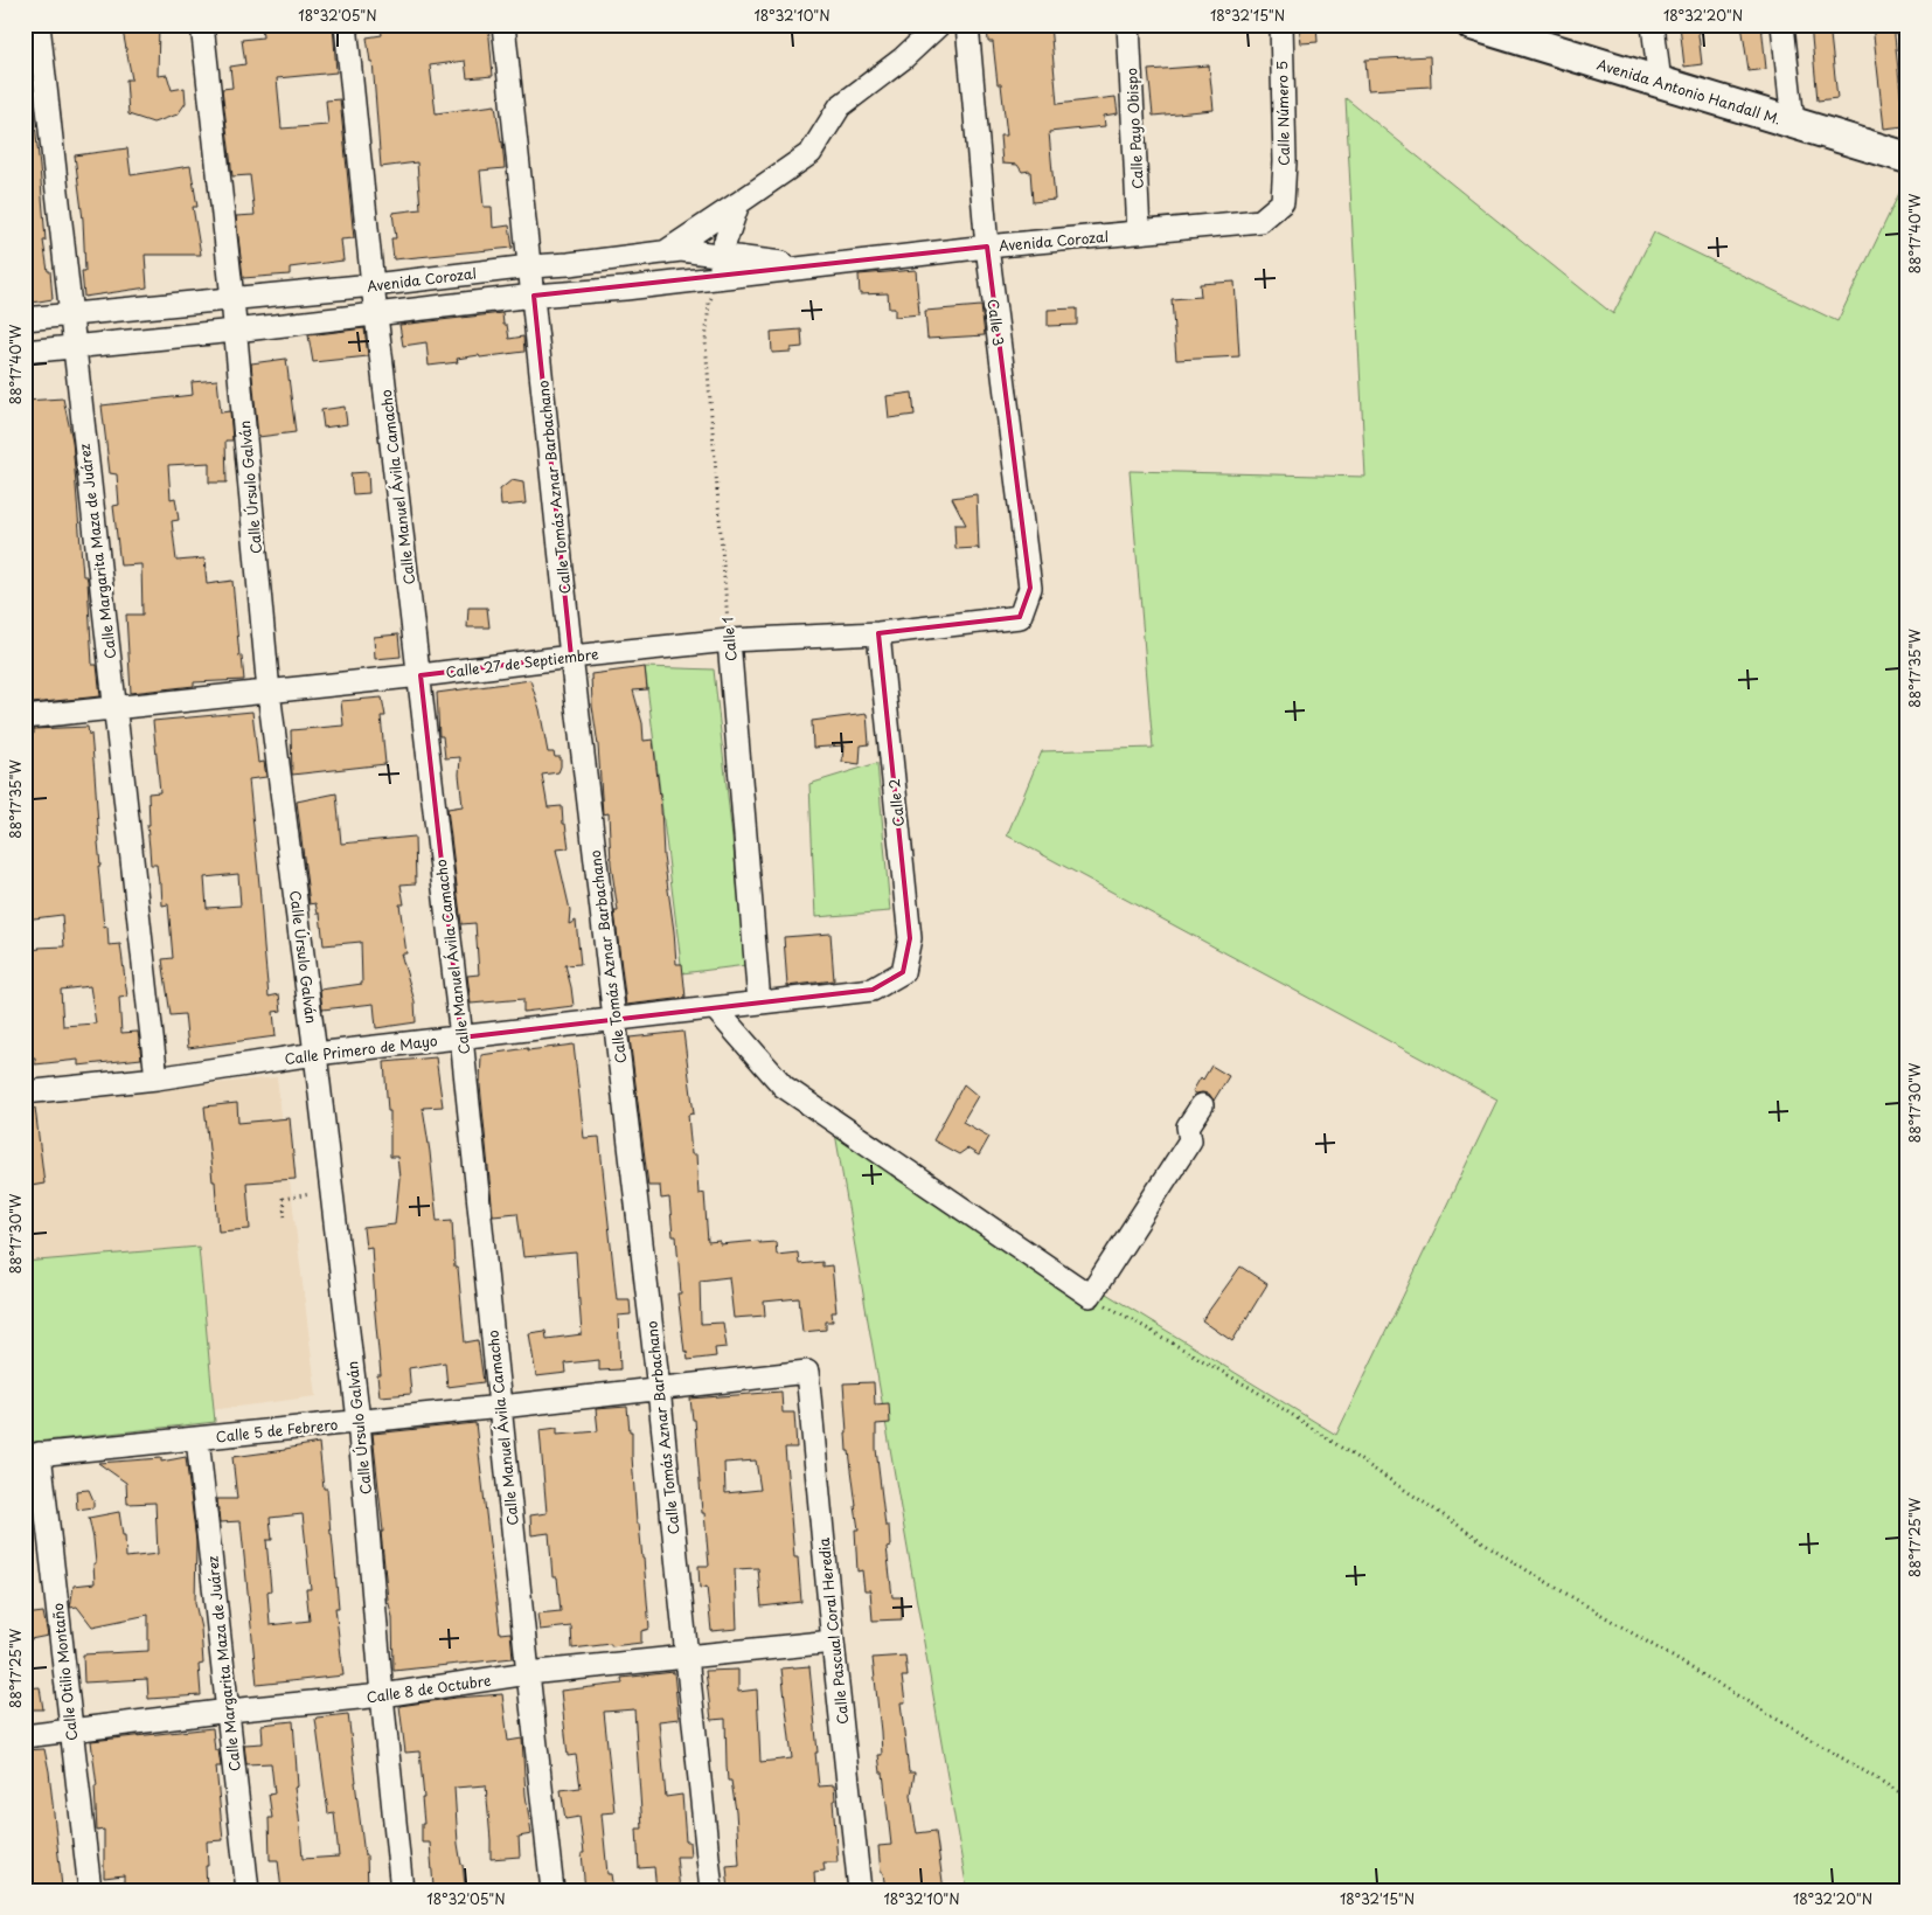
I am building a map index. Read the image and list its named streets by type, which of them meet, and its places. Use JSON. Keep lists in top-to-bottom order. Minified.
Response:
{"streets":{"street":["Avenida Antonio Handall M.","Calle Número 5","Calle Payo Obispo","Avenida Corozal","Calle 3","Calle Úrsulo Galván","Calle Manuel Ávila Camacho","Calle Tomás Aznar Barbachano","Calle Margarita Maza de Juárez","Calle 1","Calle 27 de Septiembre","Calle 2","Calle Primero de Mayo","Calle 5 de Febrero","Calle Pascual Coral Heredia","Calle Otilio Montaño","Calle 8 de Octubre"]},"crossings":[["Calle Número 5","Avenida Corozal"],["Calle Payo Obispo","Avenida Corozal"],["Avenida Corozal","Calle 3"],["Avenida Corozal","Calle Úrsulo Galván"],["Avenida Corozal","Calle Manuel Ávila Camacho"],["Avenida Corozal","Calle Tomás Aznar Barbachano"],["Avenida Corozal","Calle Margarita Maza de Juárez"],["Avenida Corozal","Calle 1"],["Calle 3","Calle 27 de Septiembre"],["Calle Úrsulo Galván","Calle 27 de Septiembre"],["Calle Úrsulo Galván","Calle Primero de Mayo"],["Calle Úrsulo Galván","Calle 5 de Febrero"],["Calle Úrsulo Galván","Calle 8 de Octubre"],["Calle Manuel Ávila Camacho","Calle 27 de Septiembre"],["Calle Manuel Ávila Camacho","Calle Primero de Mayo"],["Calle Manuel Ávila Camacho","Calle 5 de Febrero"],["Calle Manuel Ávila Camacho","Calle 8 de Octubre"],["Calle Tomás Aznar Barbachano","Calle 27 de Septiembre"],["Calle Tomás Aznar Barbachano","Calle Primero de Mayo"],["Calle Tomás Aznar Barbachano","Calle 5 de Febrero"],["Calle Tomás Aznar Barbachano","Calle 8 de Octubre"],["Calle Margarita Maza de Juárez","Calle 27 de Septiembre"],["Calle Margarita Maza de Juárez","Calle Primero de Mayo"],["Calle Margarita Maza de Juárez","Calle 5 de Febrero"],["Calle Margarita Maza de Juárez","Calle 8 de Octubre"],["Calle 1","Calle 27 de Septiembre"],["Calle 1","Calle Primero de Mayo"],["Calle 27 de Septiembre","Calle 2"],["Calle 2","Calle Primero de Mayo"],["Calle 5 de Febrero","Calle Pascual Coral Heredia"],["Calle 5 de Febrero","Calle Otilio Montaño"],["Calle Pascual Coral Heredia","Calle 8 de Octubre"],["Calle Otilio Montaño","Calle 8 de Octubre"]],"coordinates":["18°32'05\"N","18°32'10\"N","18°32'15\"N","18°32'20\"N","88°17'40\"W","88°17'35\"W","88°17'30\"W","88°17'25\"W"]}
